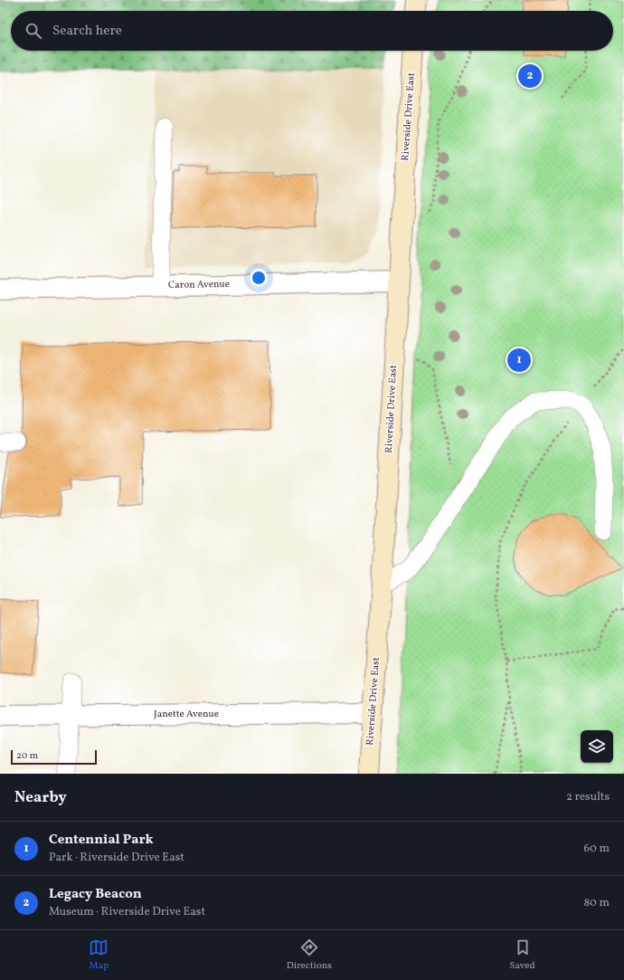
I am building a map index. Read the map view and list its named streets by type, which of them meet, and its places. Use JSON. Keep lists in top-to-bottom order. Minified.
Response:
{"streets":{"main road":["Riverside Drive East"],"street":["Caron Avenue","Janette Avenue"]},"crossings":[["Riverside Drive East","Caron Avenue"],["Riverside Drive East","Janette Avenue"]],"scale_bar":"20 m","page":{"search":"Search here","pins":["2","1"],"scale":"20 m","heading":["Nearby","2 results"],"list":[{"mark":"1","name":"Centennial Park","note":"Park · Riverside Drive East","value":"60 m"},{"mark":"2","name":"Legacy Beacon","note":"Museum · Riverside Drive East","value":"80 m"}],"nav":["Map","Directions","Saved"]}}
